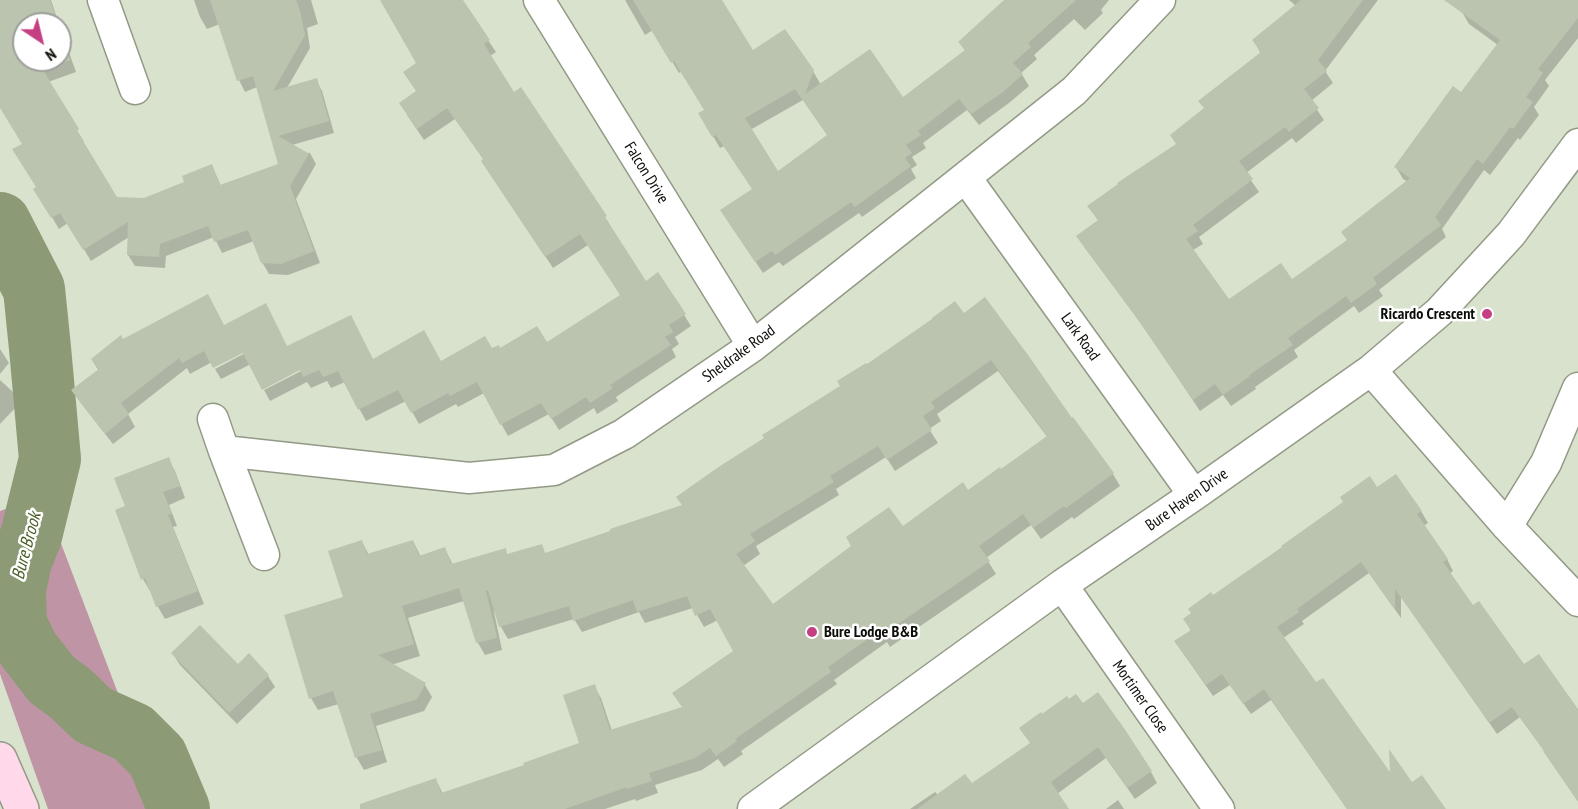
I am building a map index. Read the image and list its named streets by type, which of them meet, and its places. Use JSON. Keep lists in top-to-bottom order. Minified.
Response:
{"streets":{"street":["Falcon Drive","Lark Road","Sheldrake Road","Bure Haven Drive","Mortimer Close"]},"crossings":[["Falcon Drive","Sheldrake Road"],["Lark Road","Sheldrake Road"],["Lark Road","Bure Haven Drive"],["Bure Haven Drive","Mortimer Close"]],"water":["Bure Brook"],"places":["Ricardo Crescent","Bure Lodge B&B"],"north":"bottom right"}
